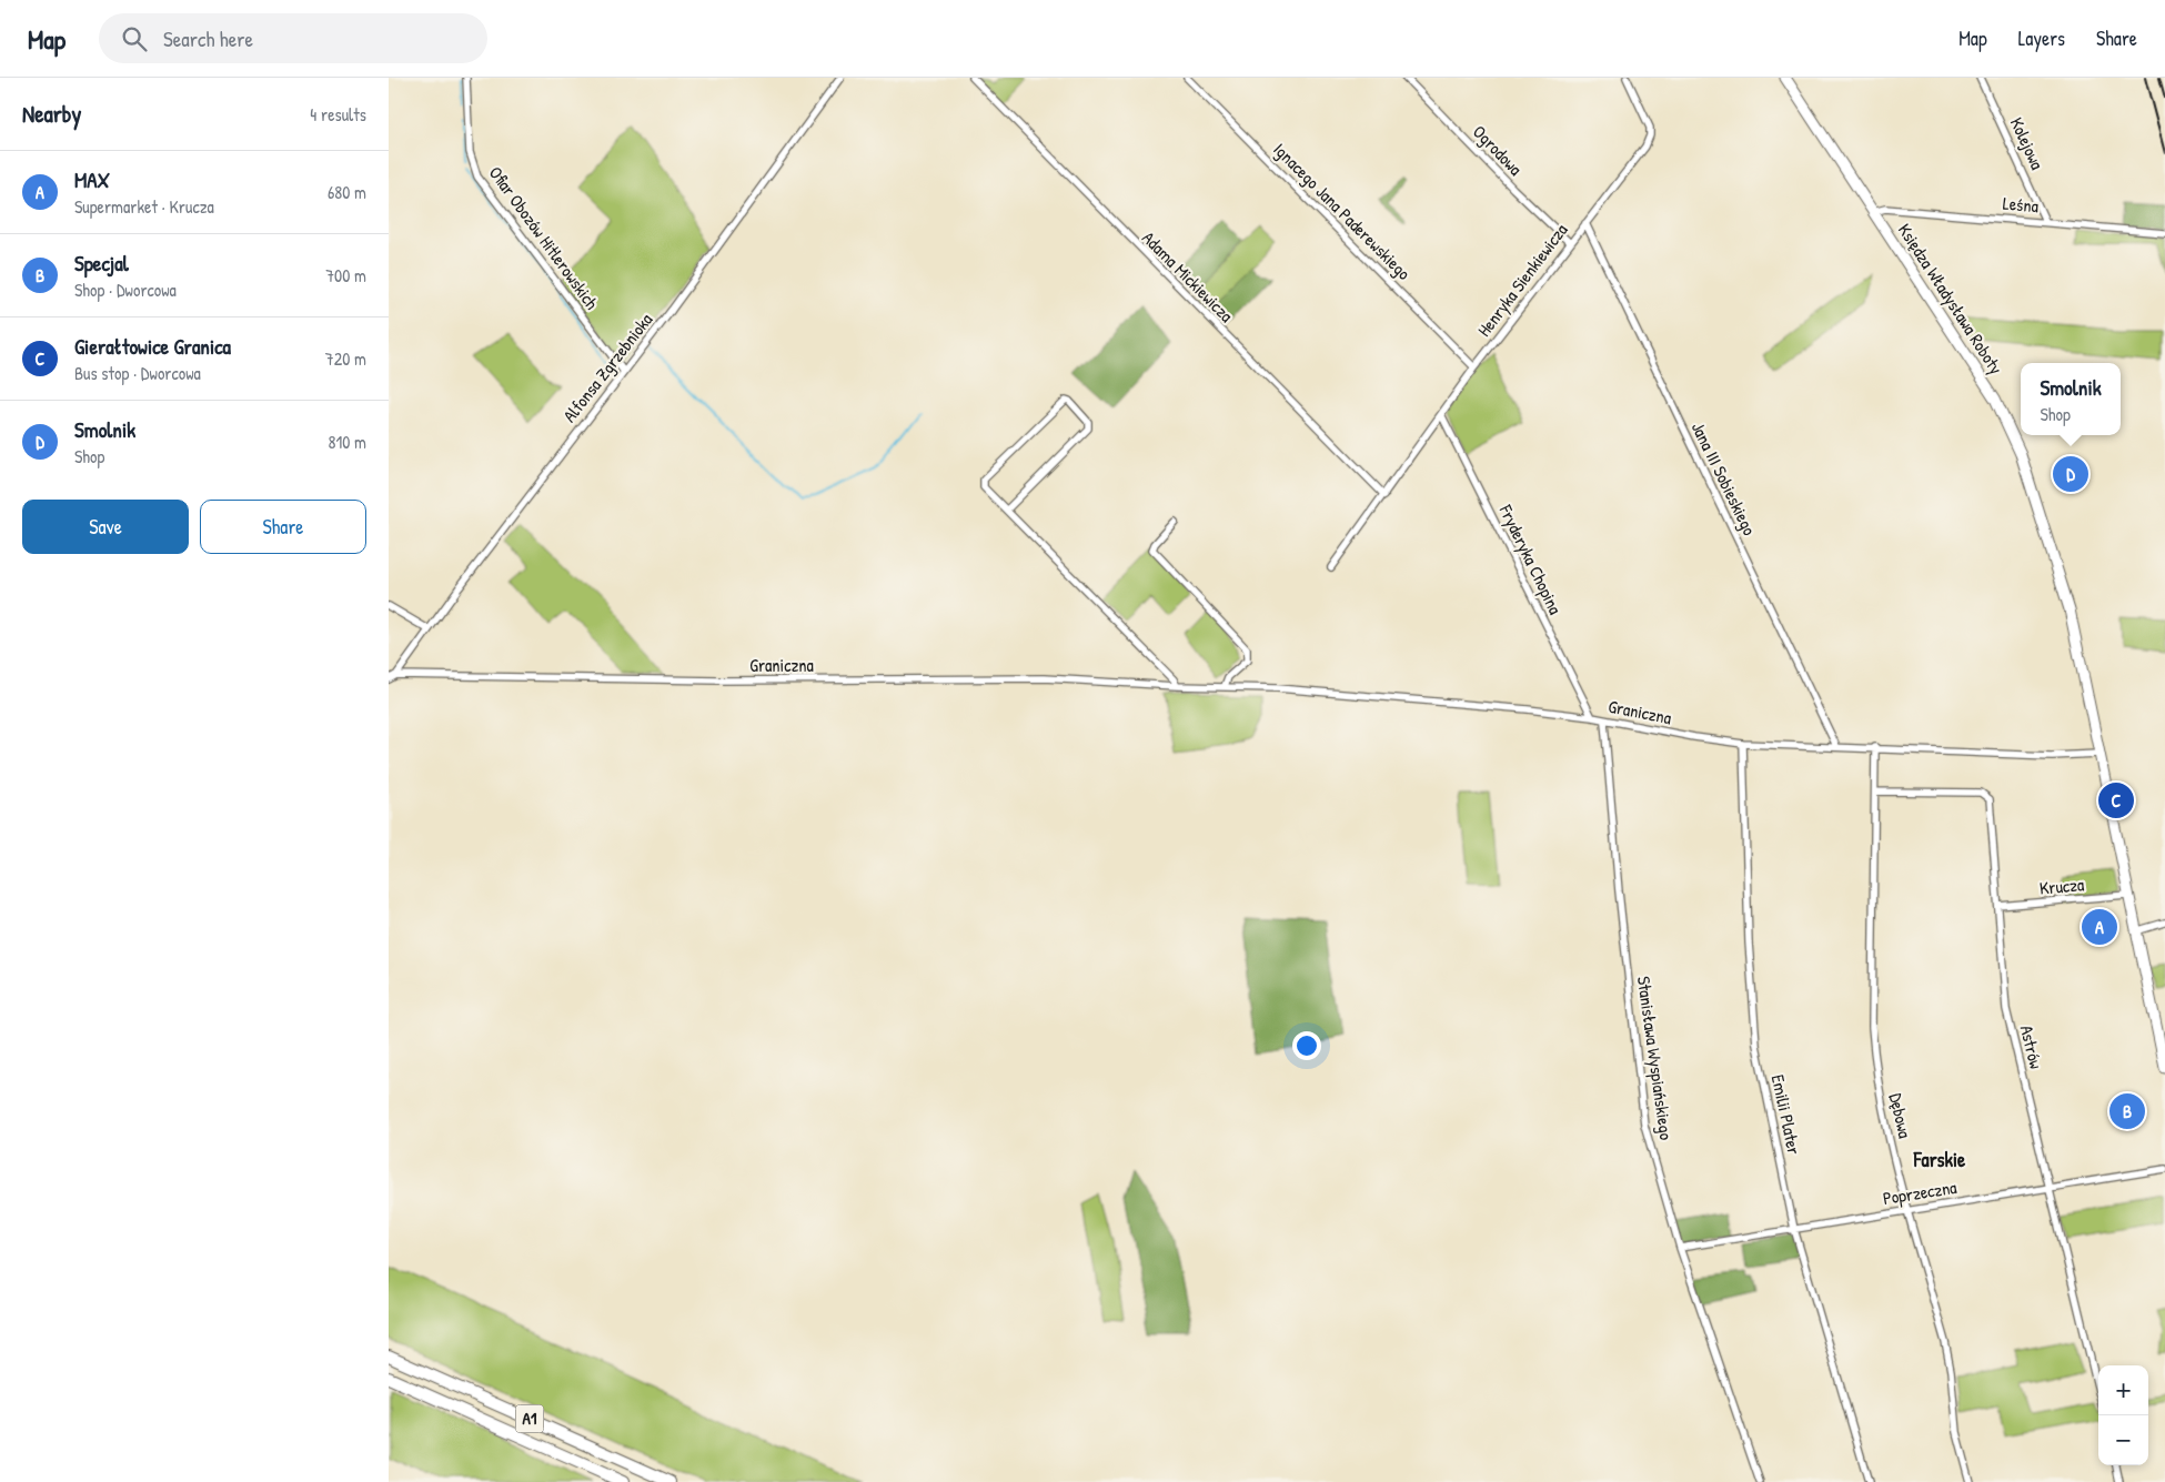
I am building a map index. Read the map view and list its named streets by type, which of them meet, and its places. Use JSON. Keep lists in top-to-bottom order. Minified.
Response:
{"streets":{"highway":["A1"],"main road":["Księdza Władysława Roboty"],"street":["Kolejowa","Ogrodowa","Leśna","Ignacego Jana Paderewskiego","Ofiar Obozów Hitlerowskich","Adama Mickiewicza","Henryka Sienkiewicza","Alfonsa Zgrzebnioka","Jana III Sobieskiego","Fryderyka Chopina","Graniczna","Krucza","Astrów","Stanisława Wyspiańskiego","Emilii Plater","Dębowa","Poprzeczna"]},"crossings":[["Kolejowa","Leśna"],["Ogrodowa","Henryka Sienkiewicza"],["Leśna","Księdza Władysława Roboty"],["Ignacego Jana Paderewskiego","Henryka Sienkiewicza"],["Ofiar Obozów Hitlerowskich","Alfonsa Zgrzebnioka"],["Adama Mickiewicza","Henryka Sienkiewicza"],["Henryka Sienkiewicza","Jana III Sobieskiego"],["Henryka Sienkiewicza","Fryderyka Chopina"],["Księdza Władysława Roboty","Graniczna"],["Księdza Władysława Roboty","Krucza"],["Alfonsa Zgrzebnioka","Graniczna"],["Jana III Sobieskiego","Graniczna"],["Fryderyka Chopina","Graniczna"],["Graniczna","Stanisława Wyspiańskiego"],["Graniczna","Emilii Plater"],["Graniczna","Dębowa"],["Krucza","Astrów"],["Astrów","Dębowa"],["Astrów","Poprzeczna"],["Stanisława Wyspiańskiego","Poprzeczna"],["Emilii Plater","Poprzeczna"],["Dębowa","Poprzeczna"]],"districts":["Farskie"],"page":{"header":"Map","search":"Search here","nav":["Map","Layers","Share"],"heading":["Nearby","4 results"],"list":[{"mark":"A","name":"MAX","note":"Supermarket · Krucza","value":"680 m"},{"mark":"B","name":"Specjal","note":"Shop · Dworcowa","value":"700 m"},{"mark":"C","name":"Gierałtowice Granica","note":"Bus stop · Dworcowa","value":"720 m"},{"mark":"D","name":"Smolnik","note":"Shop","value":"810 m"}],"popup":["Smolnik","Shop"],"pins":["D","C","A","B"],"buttons":["Save","Share"],"map_buttons":["+","−"]}}
